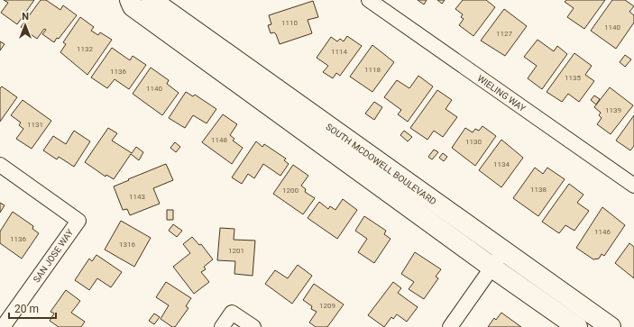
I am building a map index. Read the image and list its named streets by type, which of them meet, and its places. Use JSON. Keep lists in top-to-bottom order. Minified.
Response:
{"streets":{"main road":["SOUTH MCDOWELL BOULEVARD"],"street":["WIELING WAY","SAN JOSE WAY"]},"house_numbers":["1110","1140","1127","1132","1114","1118","1136","1135","1140","1139","1131","1148","1130","1134","1138","1200","1143","1146","1136","1316","1201","1209"],"scale_bar":"20 m","north":"top"}
